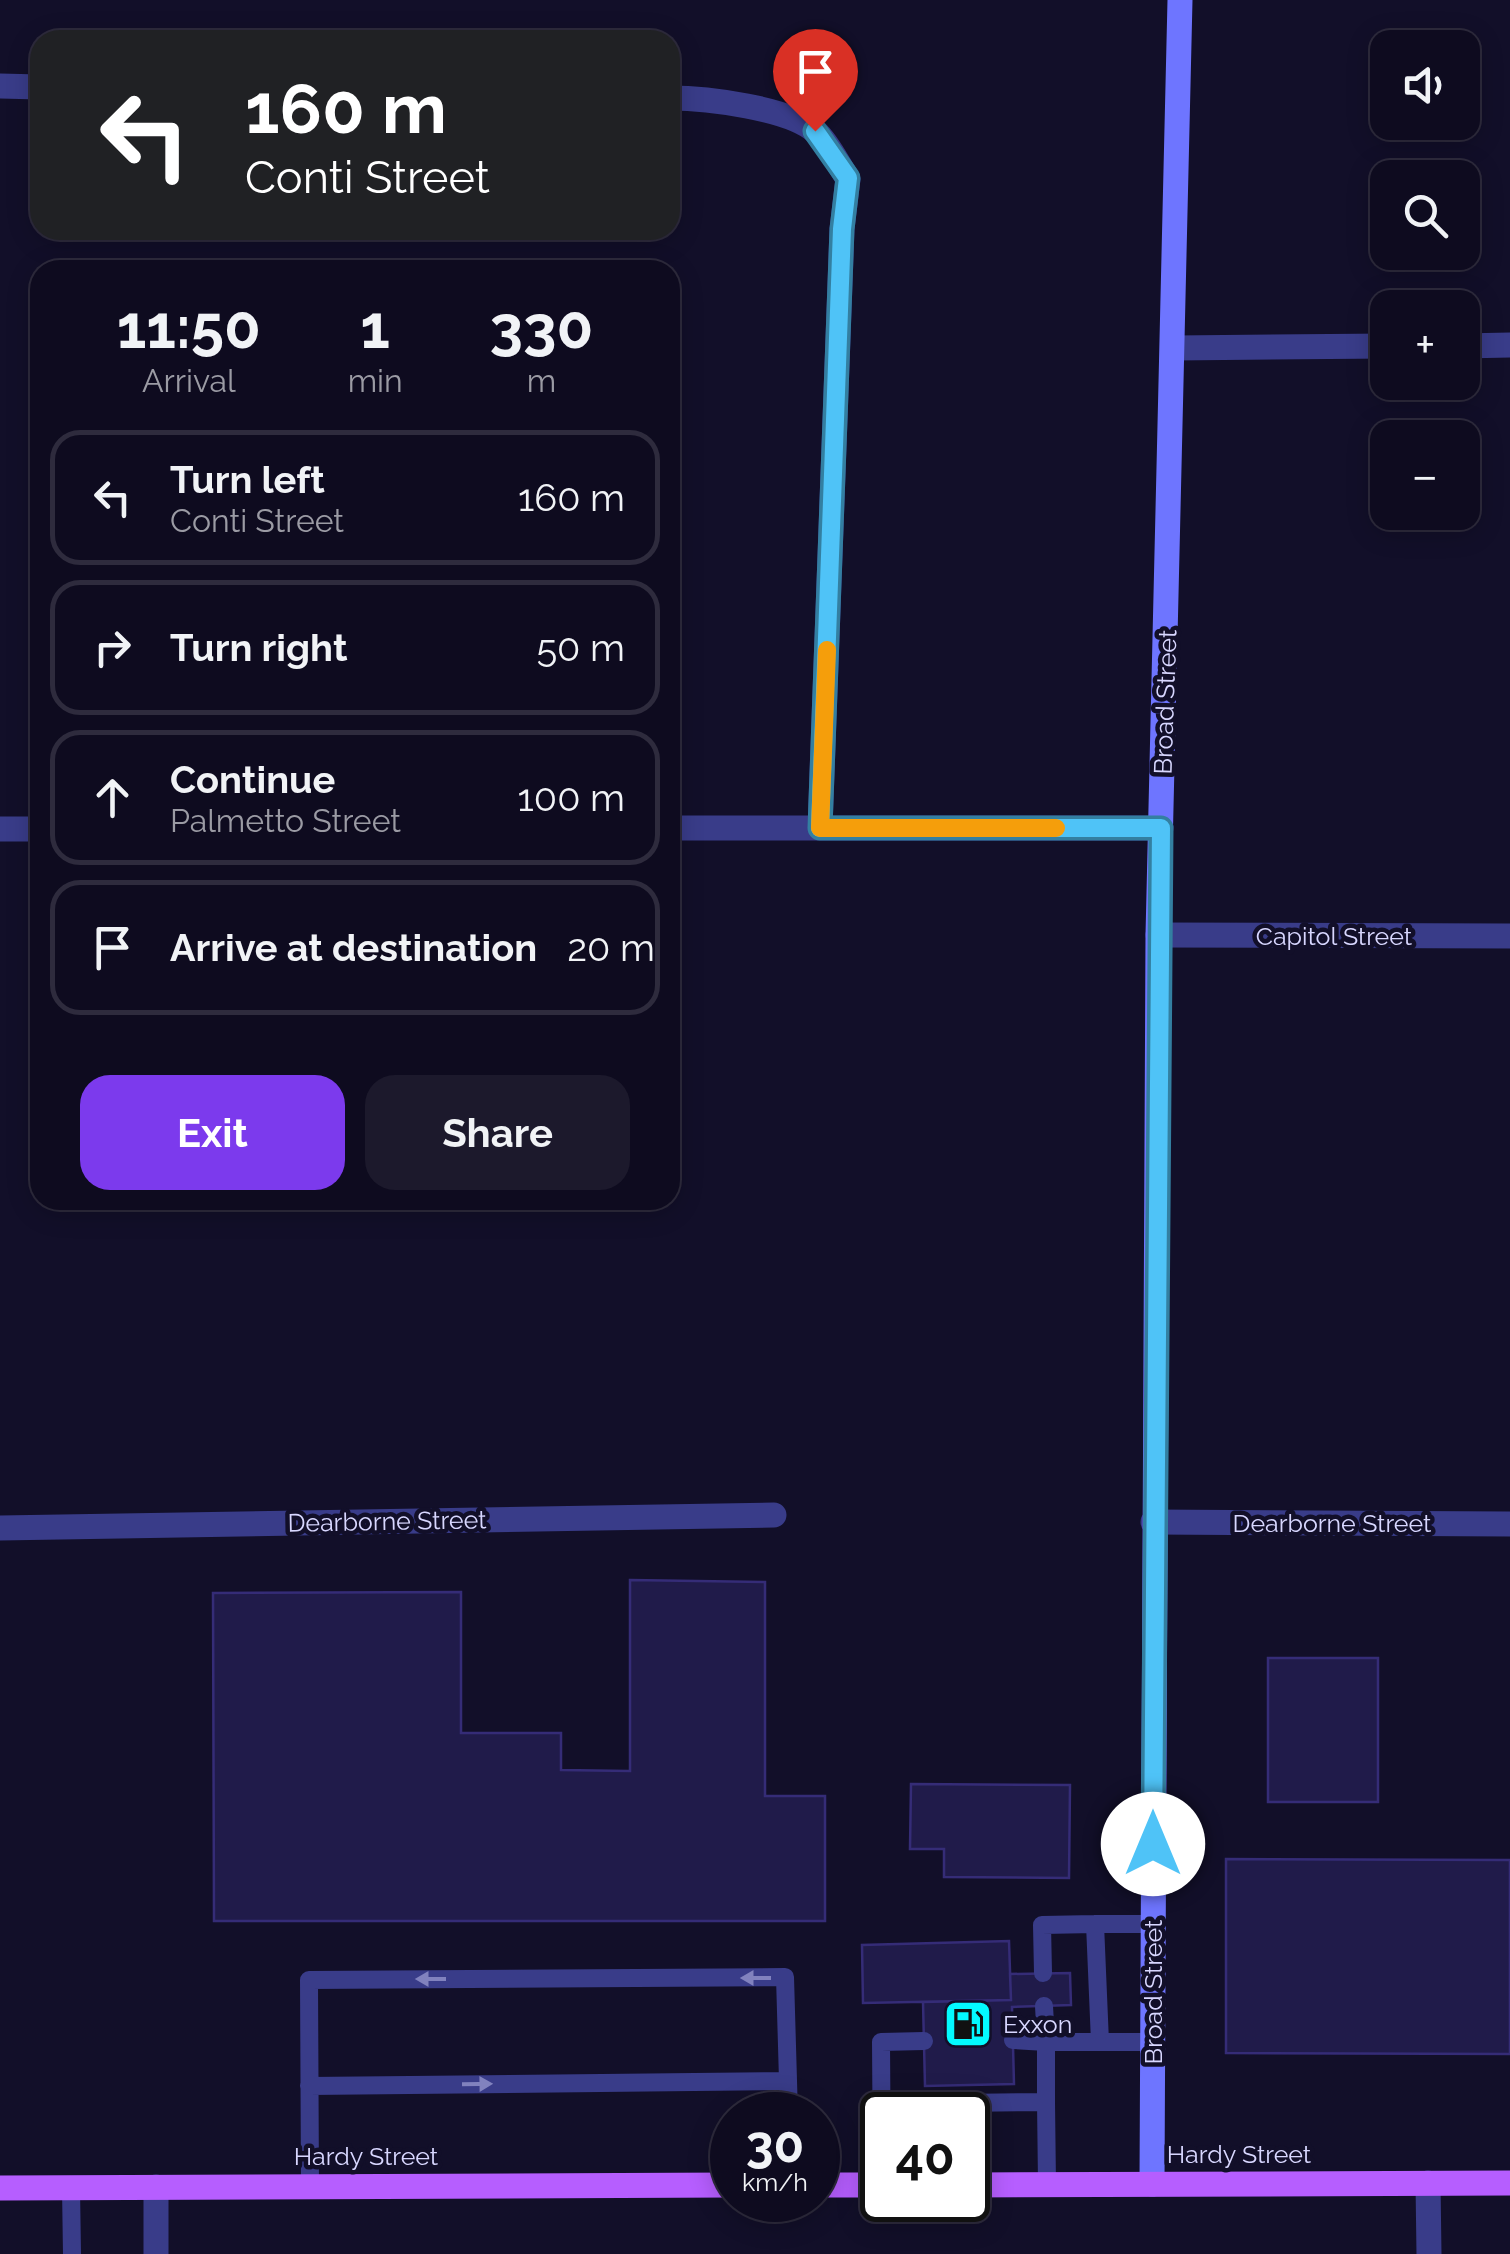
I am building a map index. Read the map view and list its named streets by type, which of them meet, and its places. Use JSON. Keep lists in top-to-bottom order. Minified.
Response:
{"streets":{"main road":["Hardy Street"],"street":["Broad Street","Capitol Street","Dearborne Street"]},"crossings":[["Broad Street","Capitol Street"],["Broad Street","Dearborne Street"],["Broad Street","Hardy Street"]],"places":{"fuel station":["Exxon"]},"page":{"map_buttons":["+","−"],"turn":["160 m","Conti Street"],"eta":["11:50","Arrival","1","min","330","m"],"list":[{"name":"Turn left","note":"Conti Street","value":"160 m"},{"name":"Turn right","value":"50 m"},{"name":"Continue","note":"Palmetto Street","value":"100 m"},{"name":"Arrive at destination","value":"20 m"}],"buttons":["Exit","Share"],"speed":"30 km/h","limit":"40"}}
